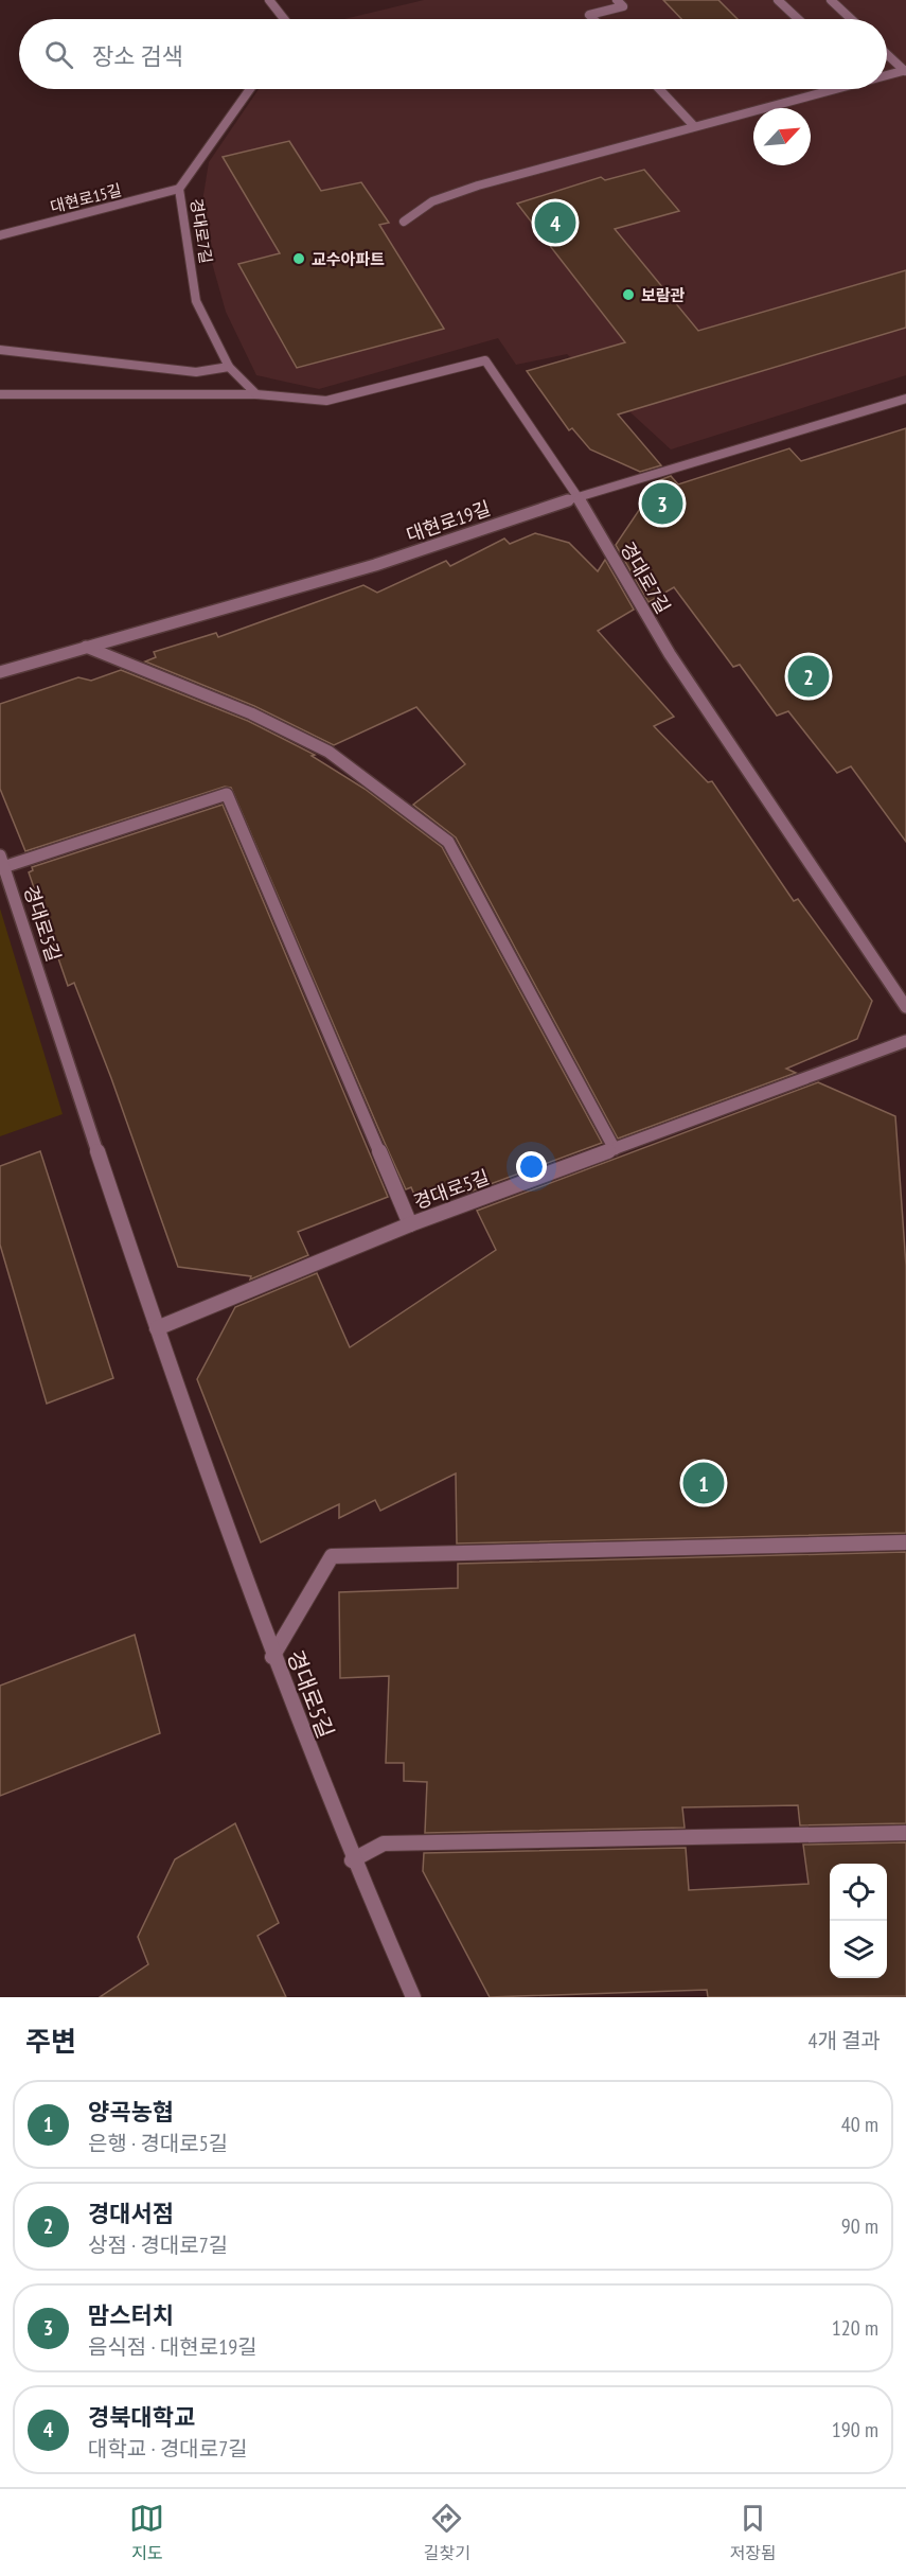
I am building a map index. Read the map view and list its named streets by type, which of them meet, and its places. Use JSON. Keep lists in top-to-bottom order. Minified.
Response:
{"streets":{"street":["대현로15길","경대로7길","대현로19길","경대로5길"]},"crossings":[["대현로15길","경대로7길"],["경대로7길","대현로19길"]],"places":["교수아파트","보람관"],"north":"top right","page":{"search":"장소 검색","pins":["4","3","2","1"],"heading":["주변","4개 결과"],"list":[{"mark":"1","name":"양곡농협","note":"은행 · 경대로5길","value":"40 m"},{"mark":"2","name":"경대서점","note":"상점 · 경대로7길","value":"90 m"},{"mark":"3","name":"맘스터치","note":"음식점 · 대현로19길","value":"120 m"},{"mark":"4","name":"경북대학교","note":"대학교 · 경대로7길","value":"190 m"}],"nav":["지도","길찾기","저장됨"]}}
